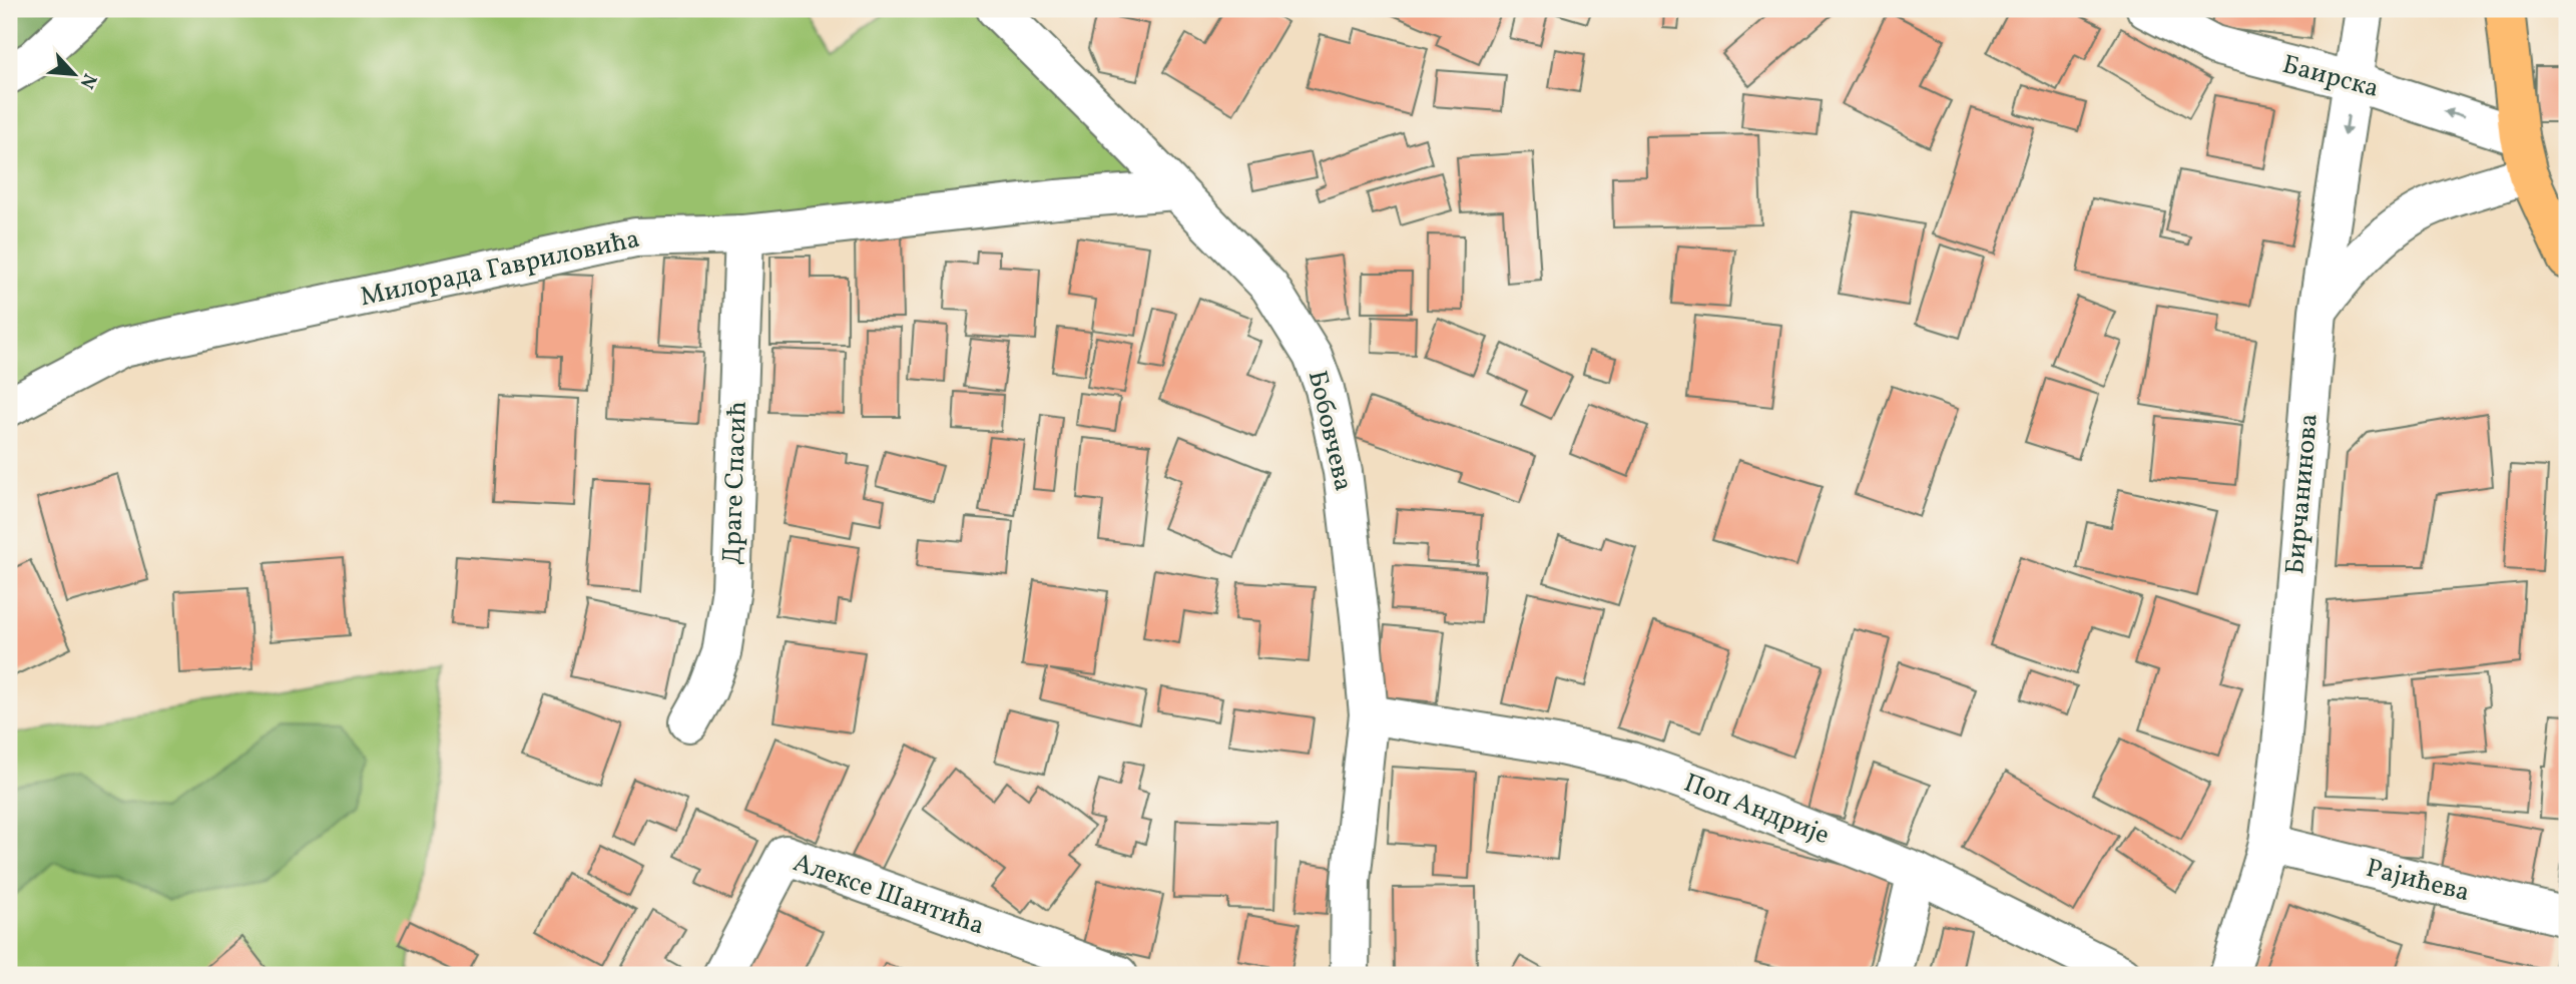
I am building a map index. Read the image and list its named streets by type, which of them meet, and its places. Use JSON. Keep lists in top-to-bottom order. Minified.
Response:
{"streets":{"street":["Баирска","Милорада Гавриловића","Бобовчева","Драге Спасић","Бирчанинова","Поп Андрије","Рајићева","Алексе Шантића"]},"crossings":[["Баирска","Бирчанинова"],["Милорада Гавриловића","Бобовчева"],["Милорада Гавриловића","Драге Спасић"],["Бобовчева","Поп Андрије"],["Бирчанинова","Рајићева"]],"one_way":["Баирска"],"north":"bottom right"}
